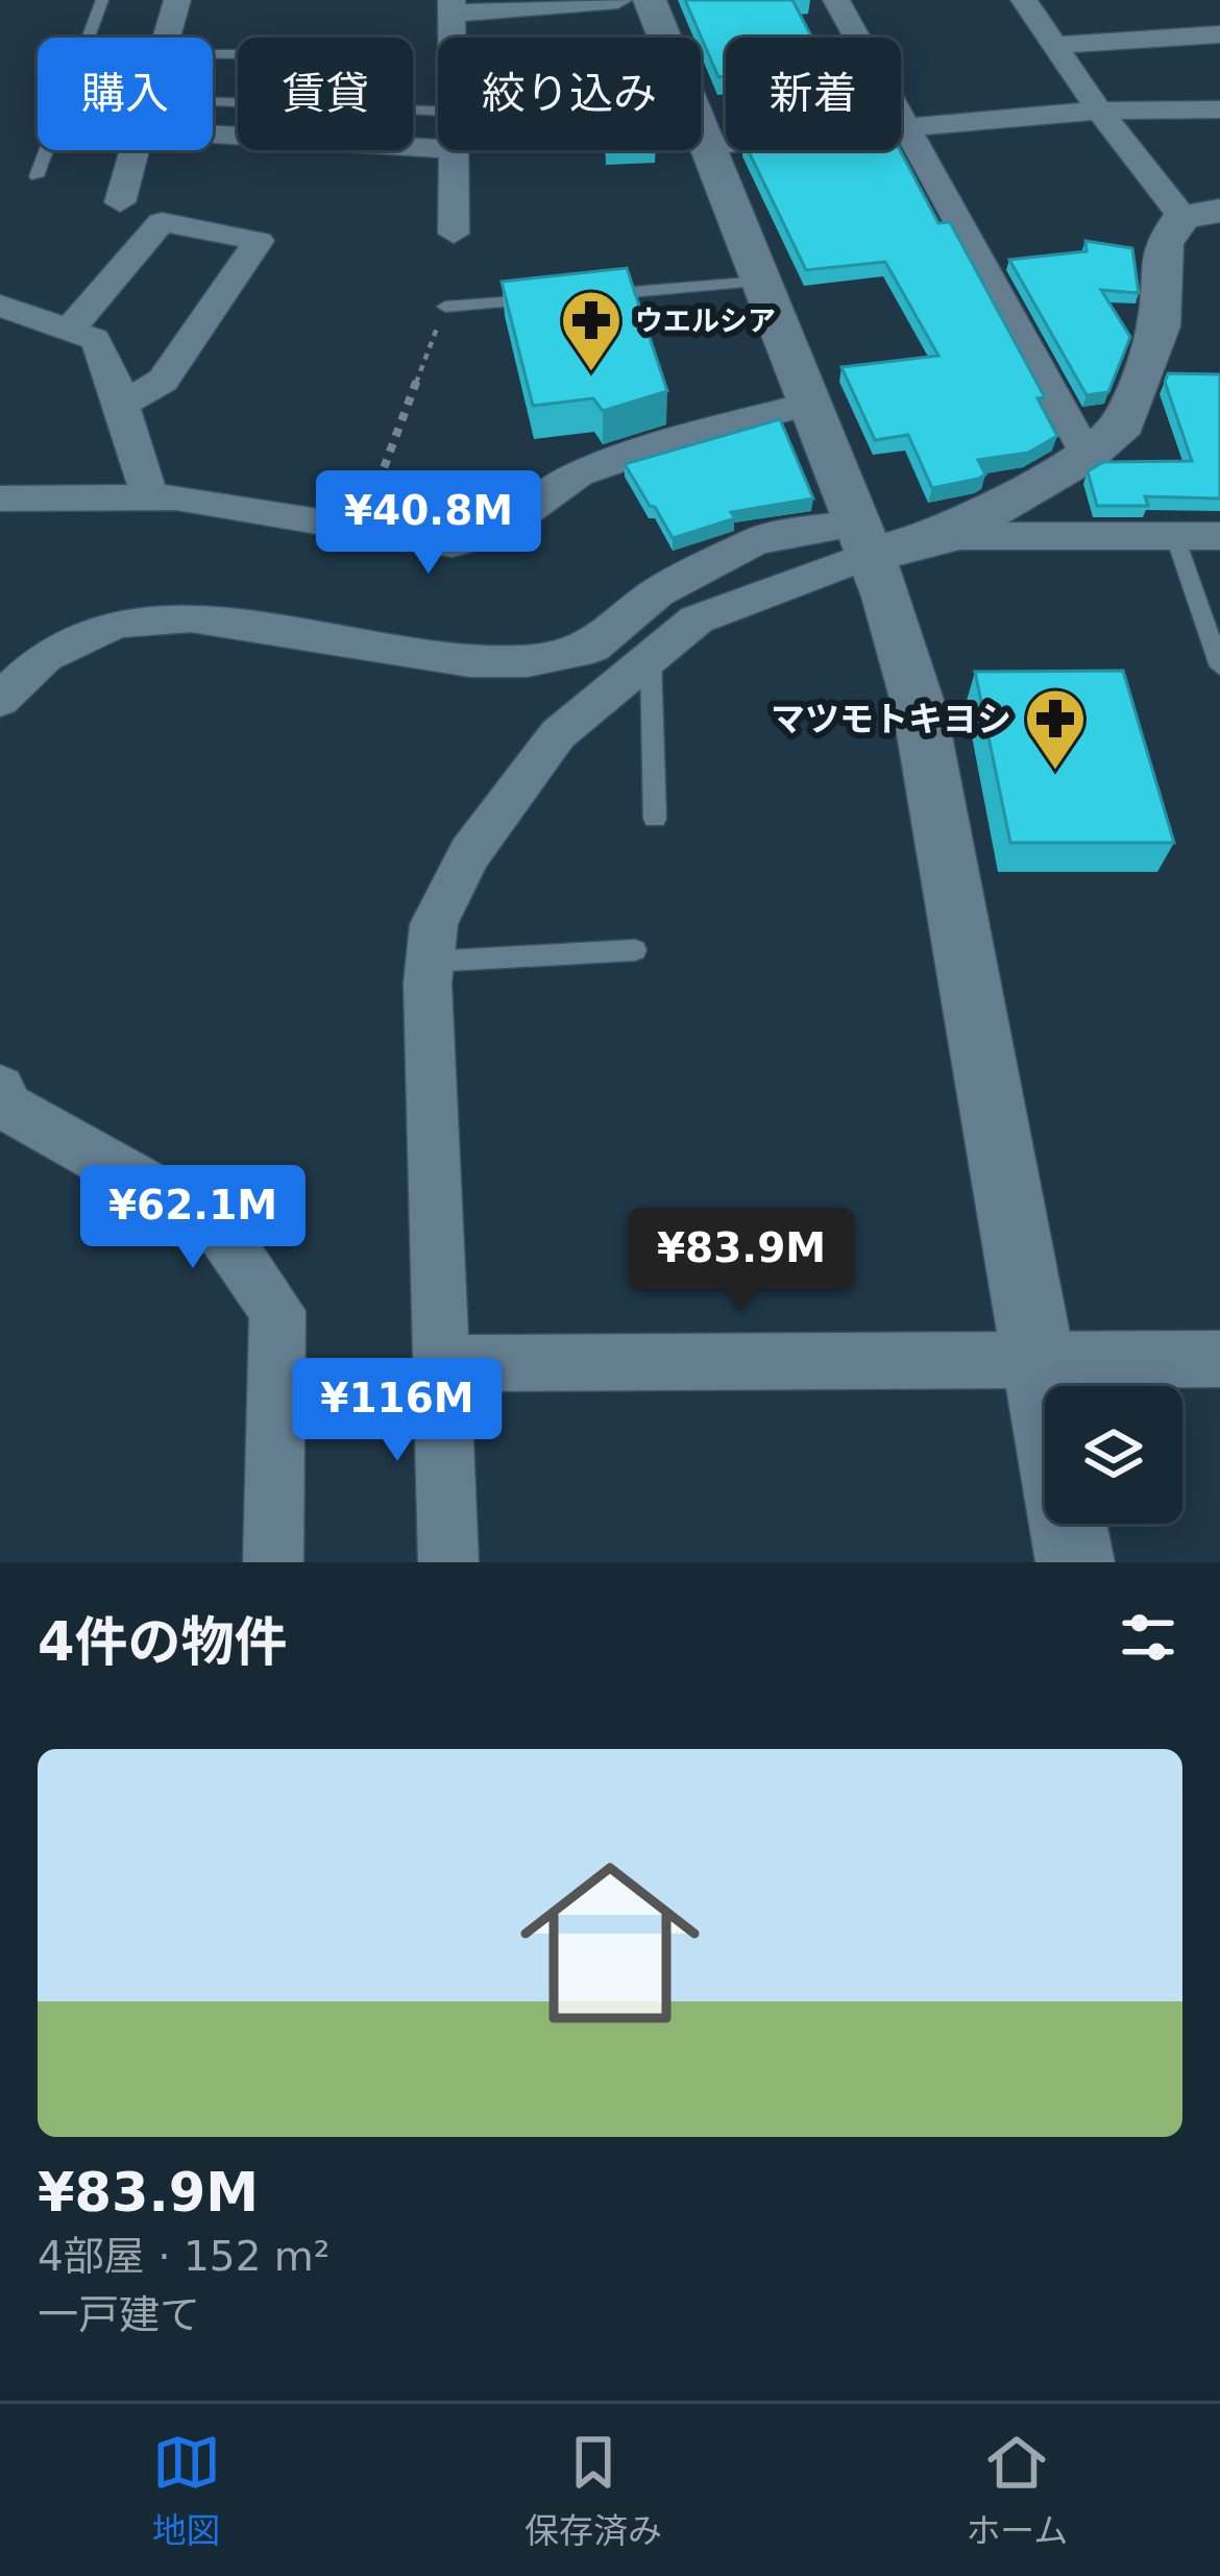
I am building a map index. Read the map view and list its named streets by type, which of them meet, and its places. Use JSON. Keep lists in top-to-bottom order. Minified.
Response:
{"places":{"pharmacy":["ウエルシア","マツモトキヨシ"]},"page":{"chip":["購入","賃貸","絞り込み","新着"],"price":["¥40.8M","¥62.1M","¥83.9M","¥116M"],"heading":"4件の物件","list":[{"name":"¥83.9M","note":"4部屋 · 152 m² · 一戸建て"}],"tabs":["地図","保存済み","ホーム"]}}
